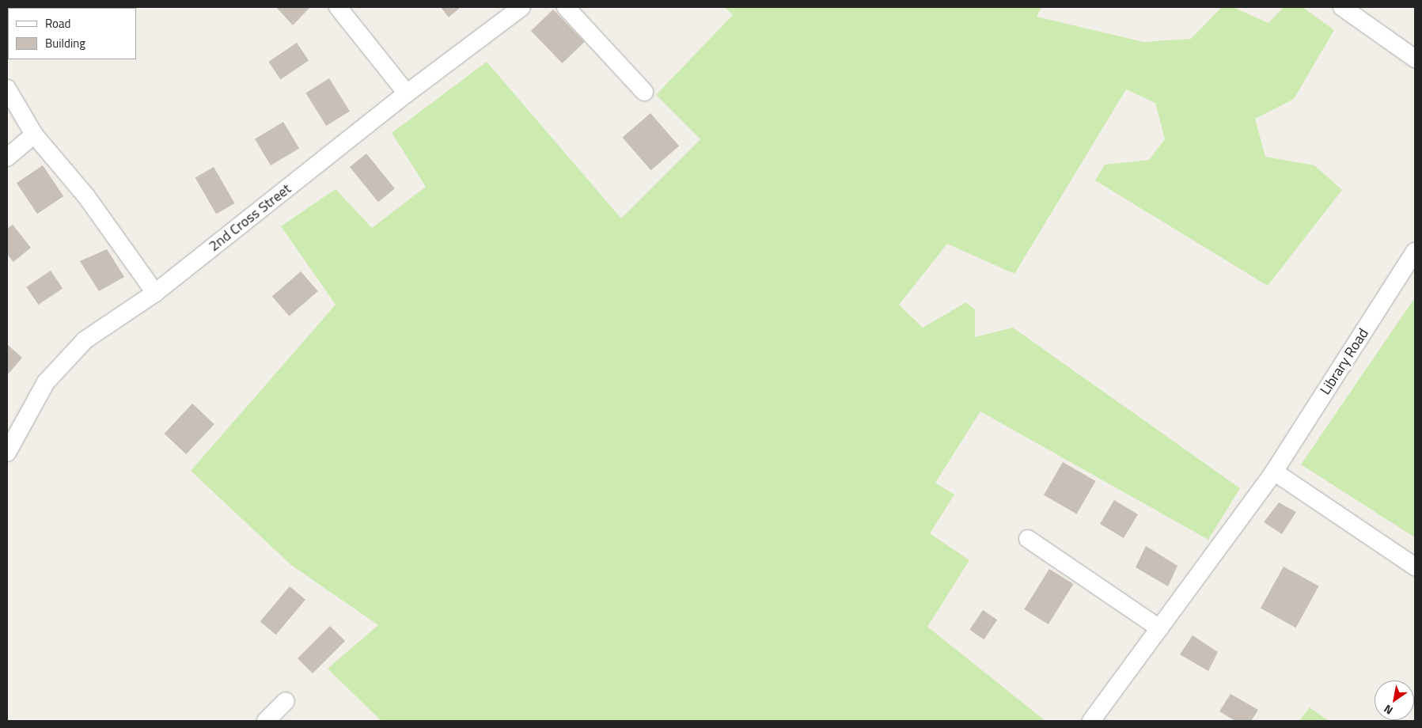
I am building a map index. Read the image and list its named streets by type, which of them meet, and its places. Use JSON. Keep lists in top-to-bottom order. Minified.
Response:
{"streets":{"street":["2nd Cross Street","Library Road"]},"legend":["Road","Building"],"north":"bottom left"}
